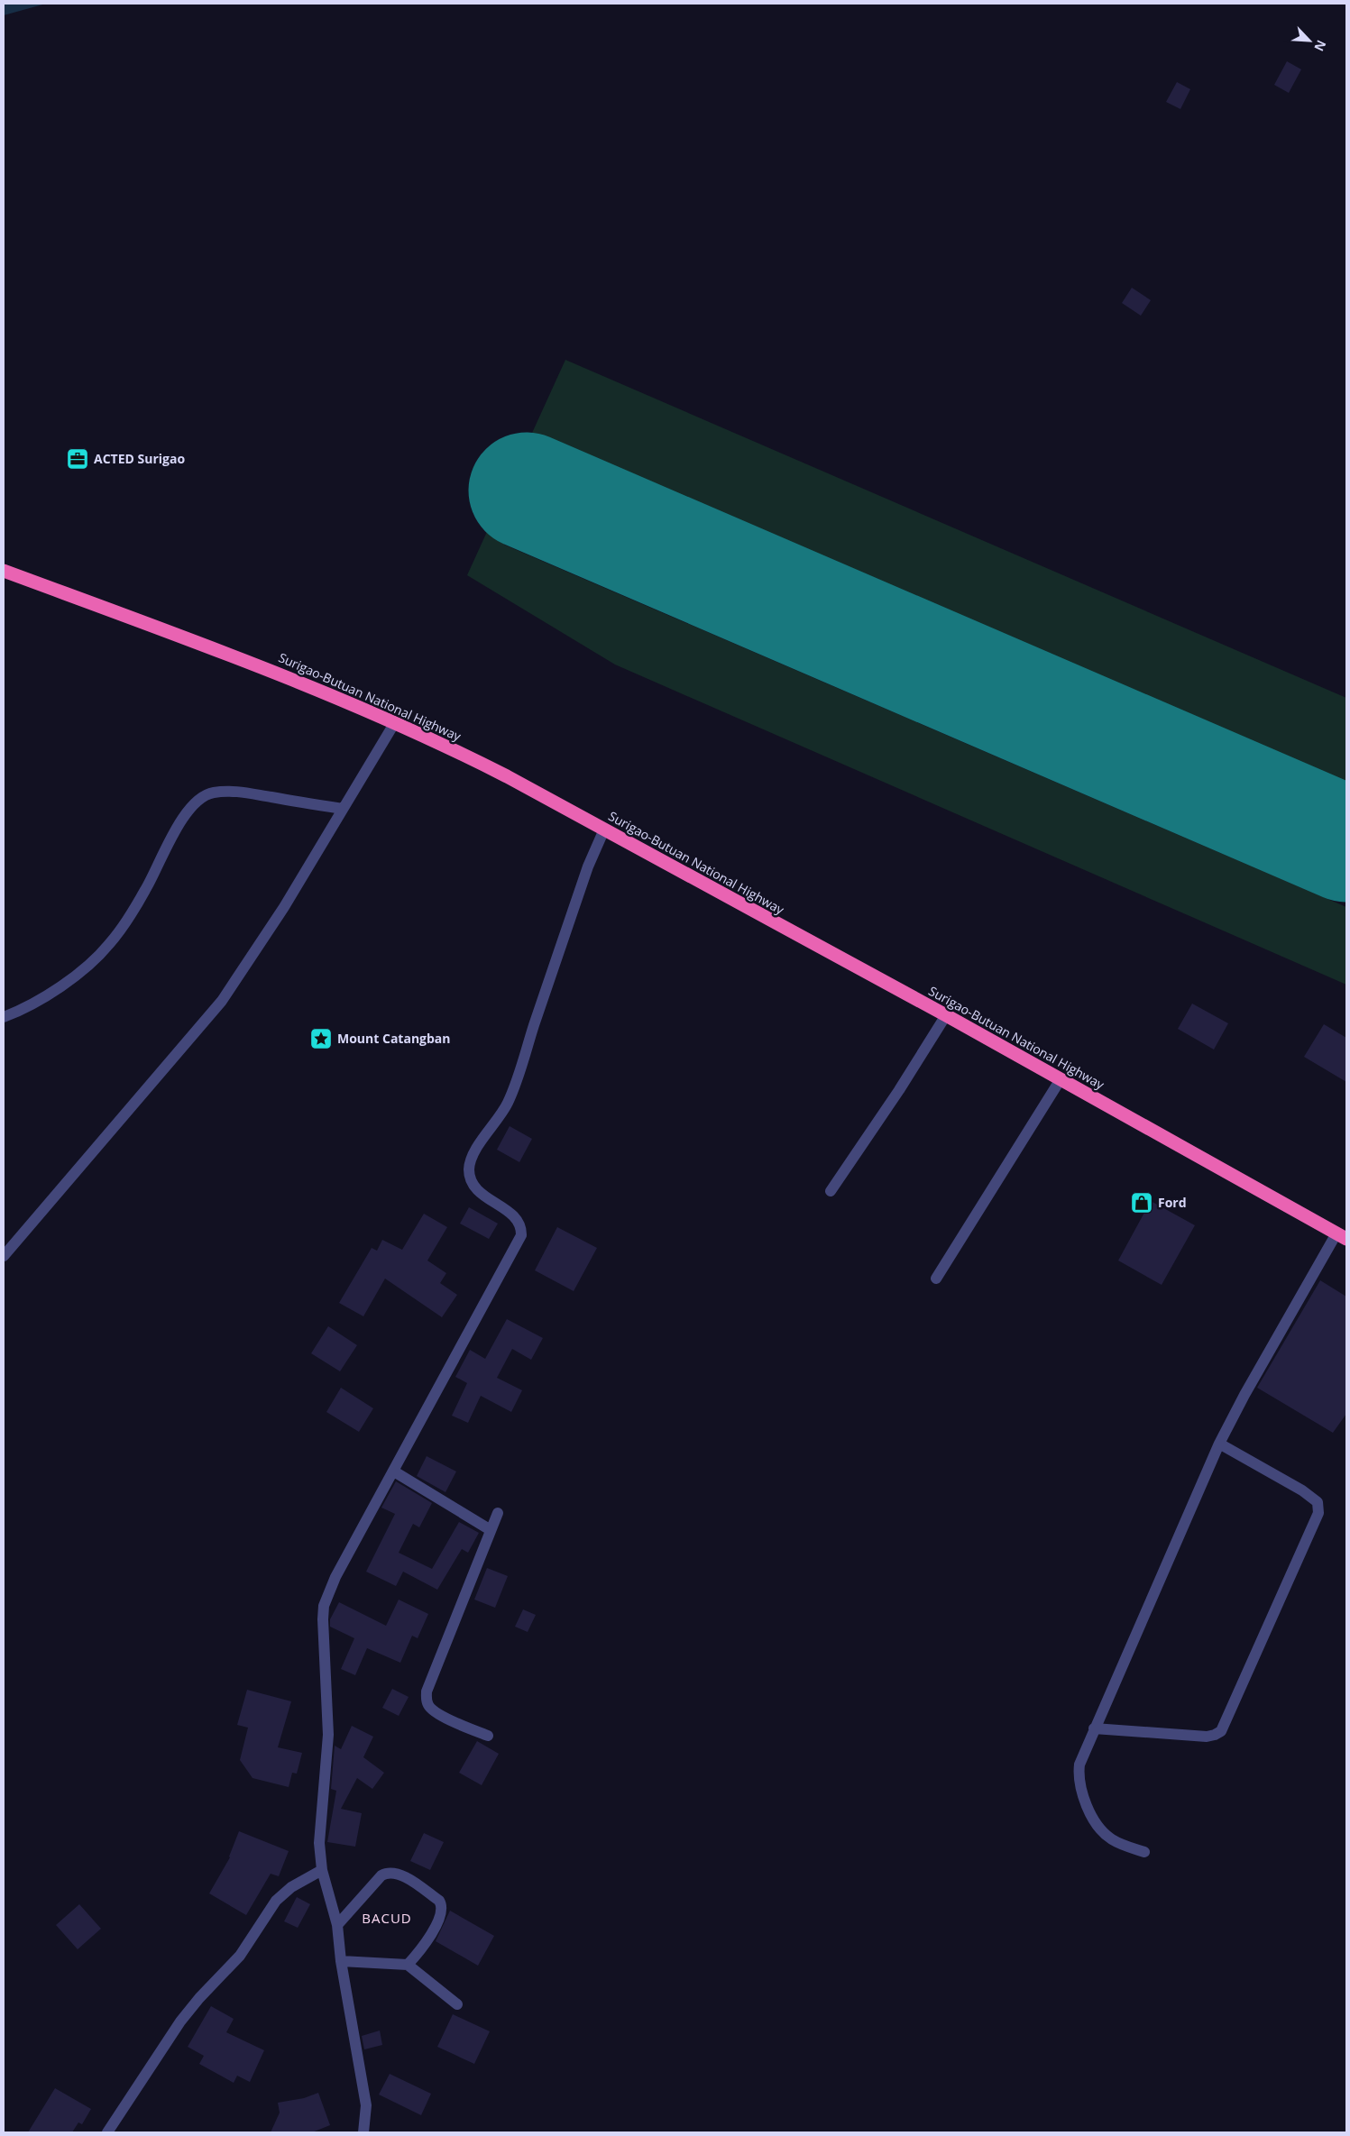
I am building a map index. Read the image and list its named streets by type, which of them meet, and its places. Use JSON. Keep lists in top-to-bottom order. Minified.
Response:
{"streets":{"highway":["Surigao-Butuan National Highway"]},"districts":["BACUD"],"places":{"office":["ACTED Surigao"],"place":["Mount Catangban"],"shop":["Ford"]},"north":"bottom right"}
